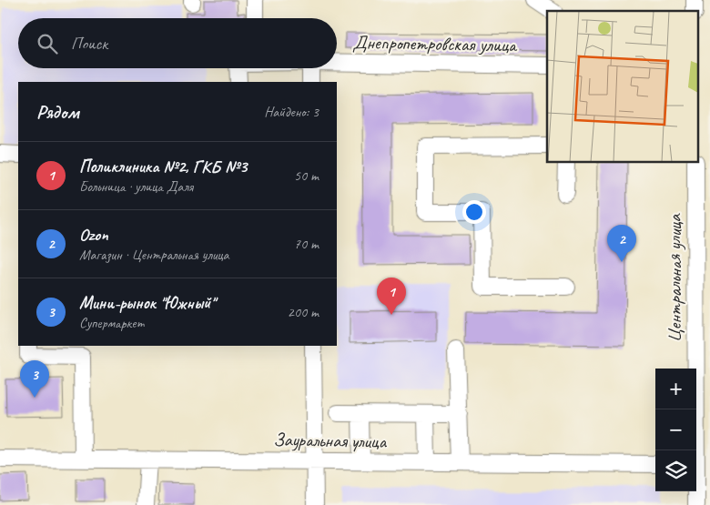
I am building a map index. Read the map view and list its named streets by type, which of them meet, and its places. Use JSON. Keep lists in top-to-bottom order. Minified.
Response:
{"streets":{"street":["Днепропетровская улица","Центральная улица","Зауральная улица"]},"page":{"search":"Поиск","heading":["Рядом","Найдено: 3"],"list":[{"mark":"1","name":"Поликлиника №2, ГКБ №3","note":"Больница · улица Даля","value":"50 m"},{"mark":"2","name":"Ozon","note":"Магазин · Центральная улица","value":"70 m"},{"mark":"3","name":"Мини-рынок \"Южный\"","note":"Супермаркет","value":"200 m"}],"pins":["2","1","3"],"map_buttons":["+","−"]}}
